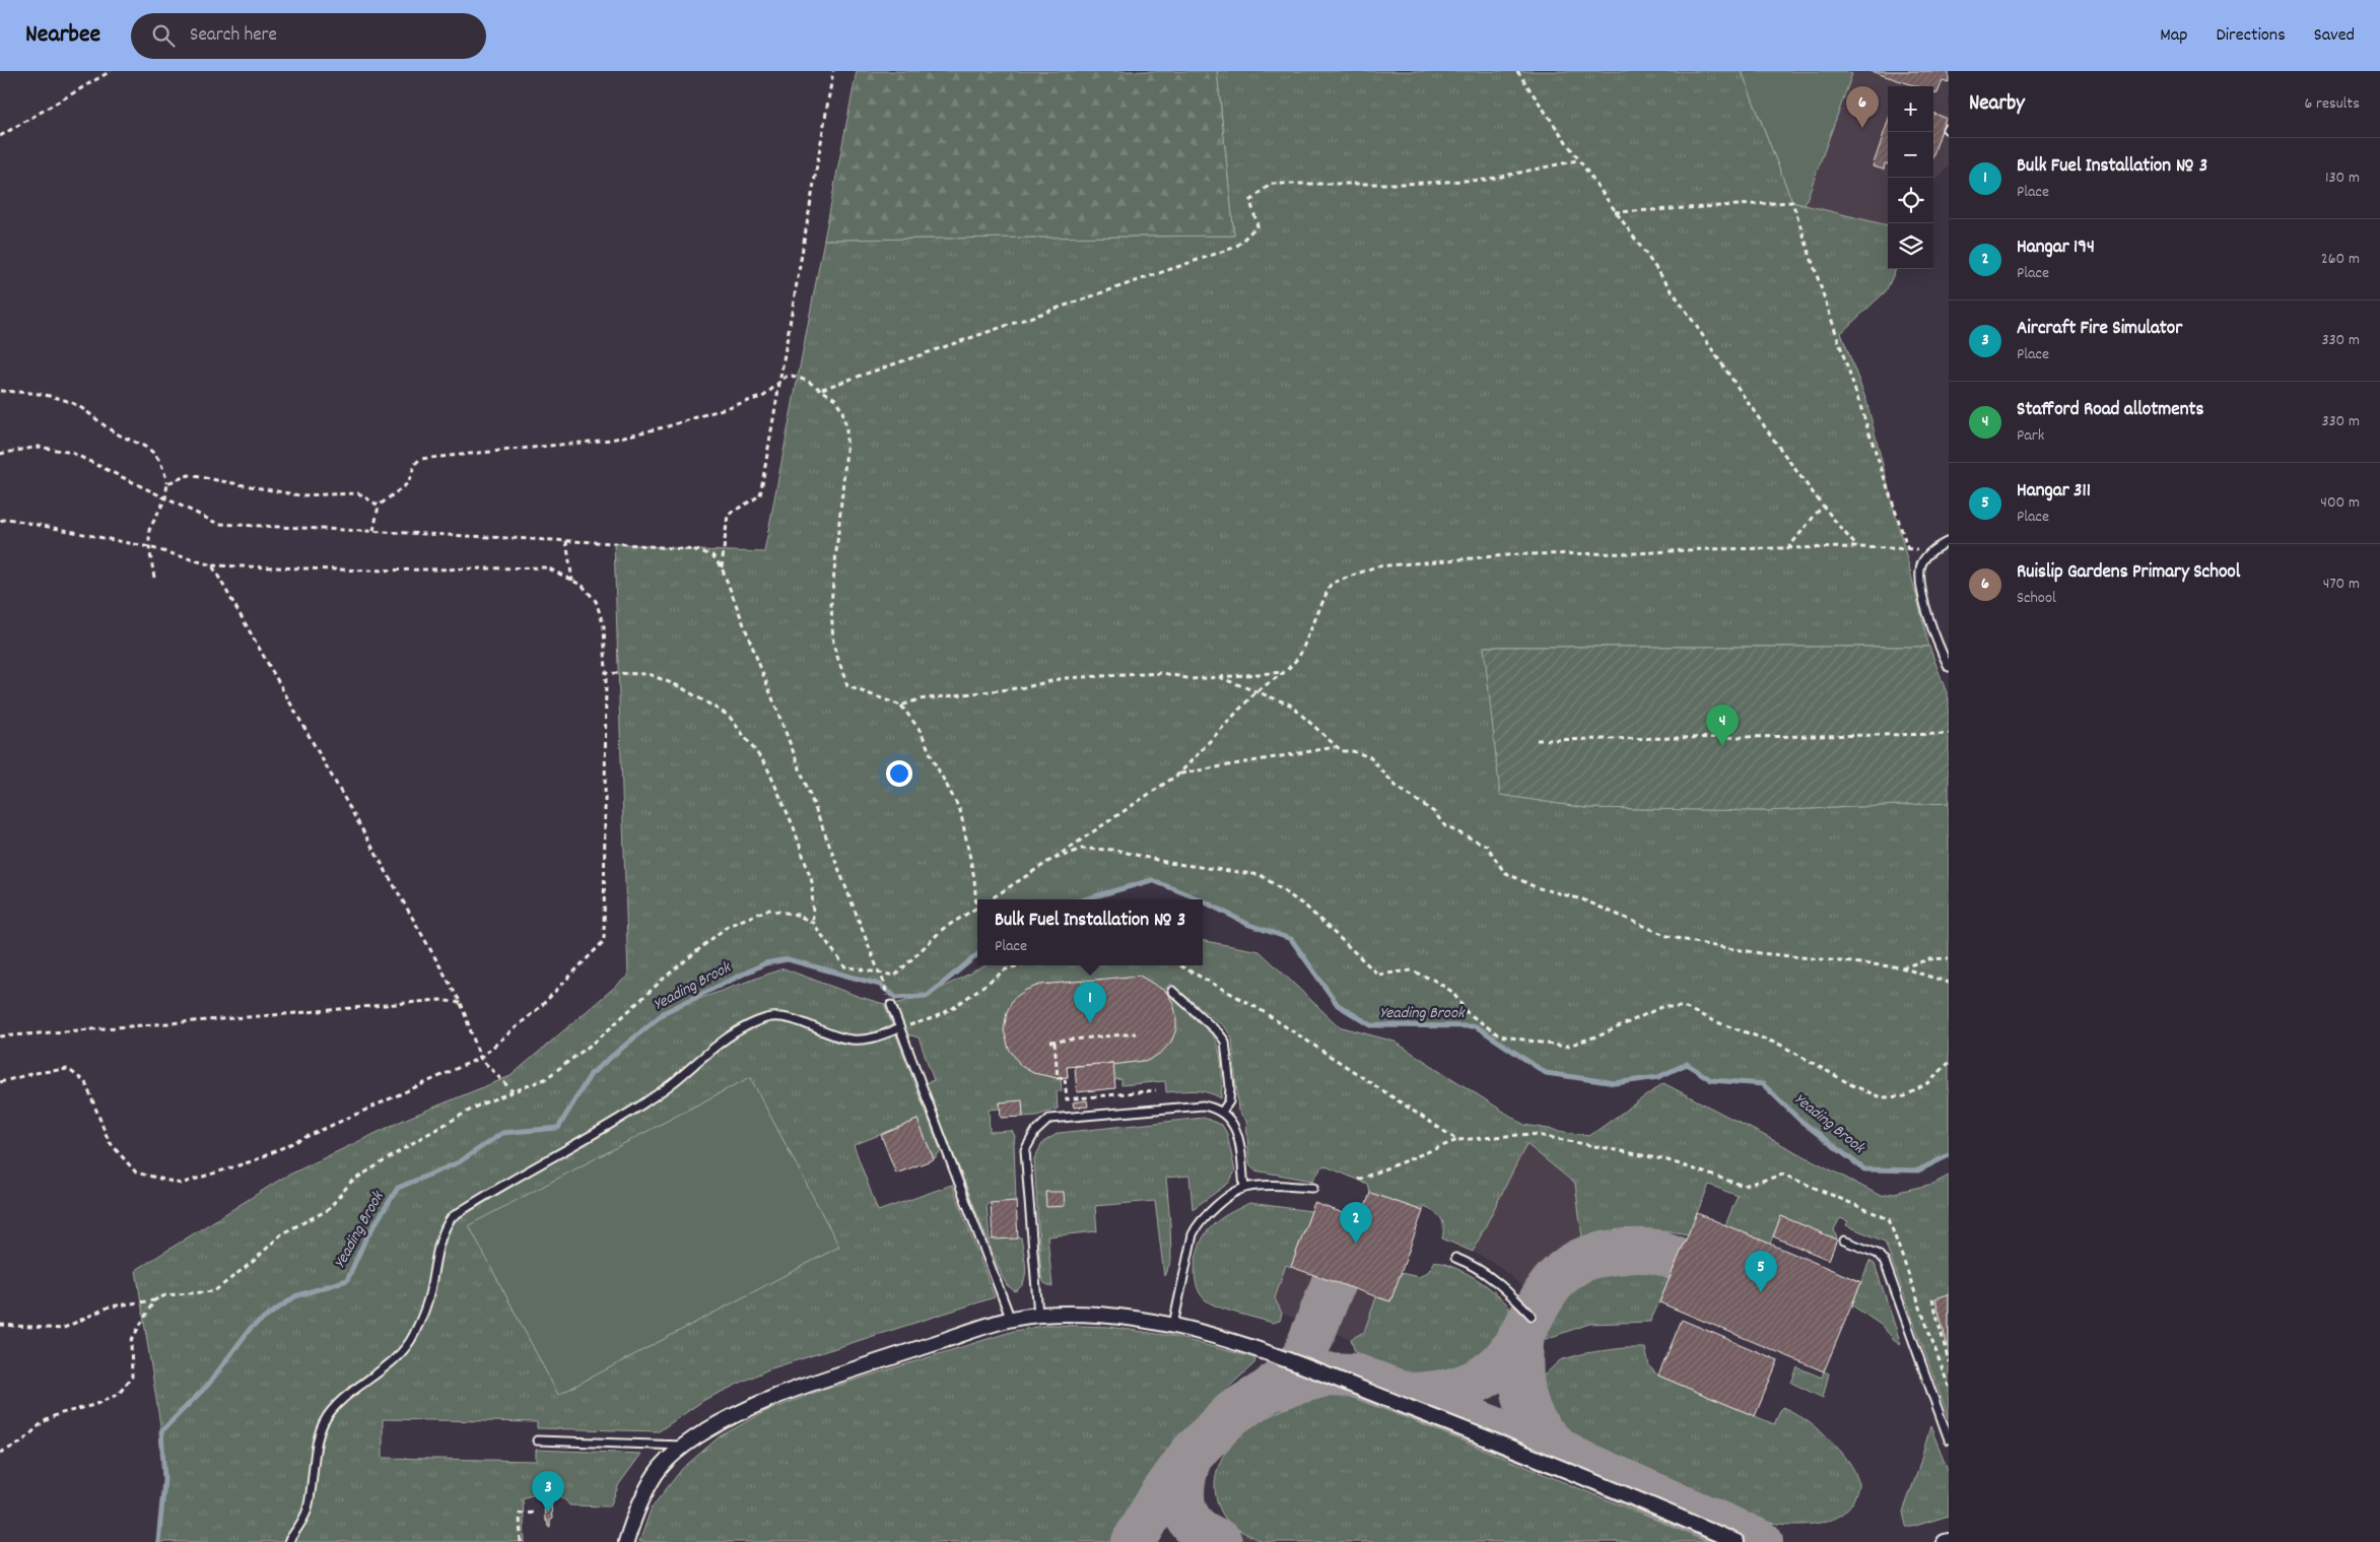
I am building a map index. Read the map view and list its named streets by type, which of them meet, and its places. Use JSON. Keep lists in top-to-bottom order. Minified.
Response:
{"water":["Yeading Brook"],"page":{"header":"Nearbee","search":"Search here","nav":["Map","Directions","Saved"],"heading":["Nearby","6 results"],"map_buttons":["+","−"],"pins":["6","4","1","2","5","3"],"list":[{"mark":"1","name":"Bulk Fuel Installation № 3","note":"Place","value":"130 m"},{"mark":"2","name":"Hangar 194","note":"Place","value":"260 m"},{"mark":"3","name":"Aircraft Fire Simulator","note":"Place","value":"330 m"},{"mark":"4","name":"Stafford Road allotments","note":"Park","value":"330 m"},{"mark":"5","name":"Hangar 311","note":"Place","value":"400 m"},{"mark":"6","name":"Ruislip Gardens Primary School","note":"School","value":"470 m"}],"popup":["Bulk Fuel Installation № 3","Place"]}}
